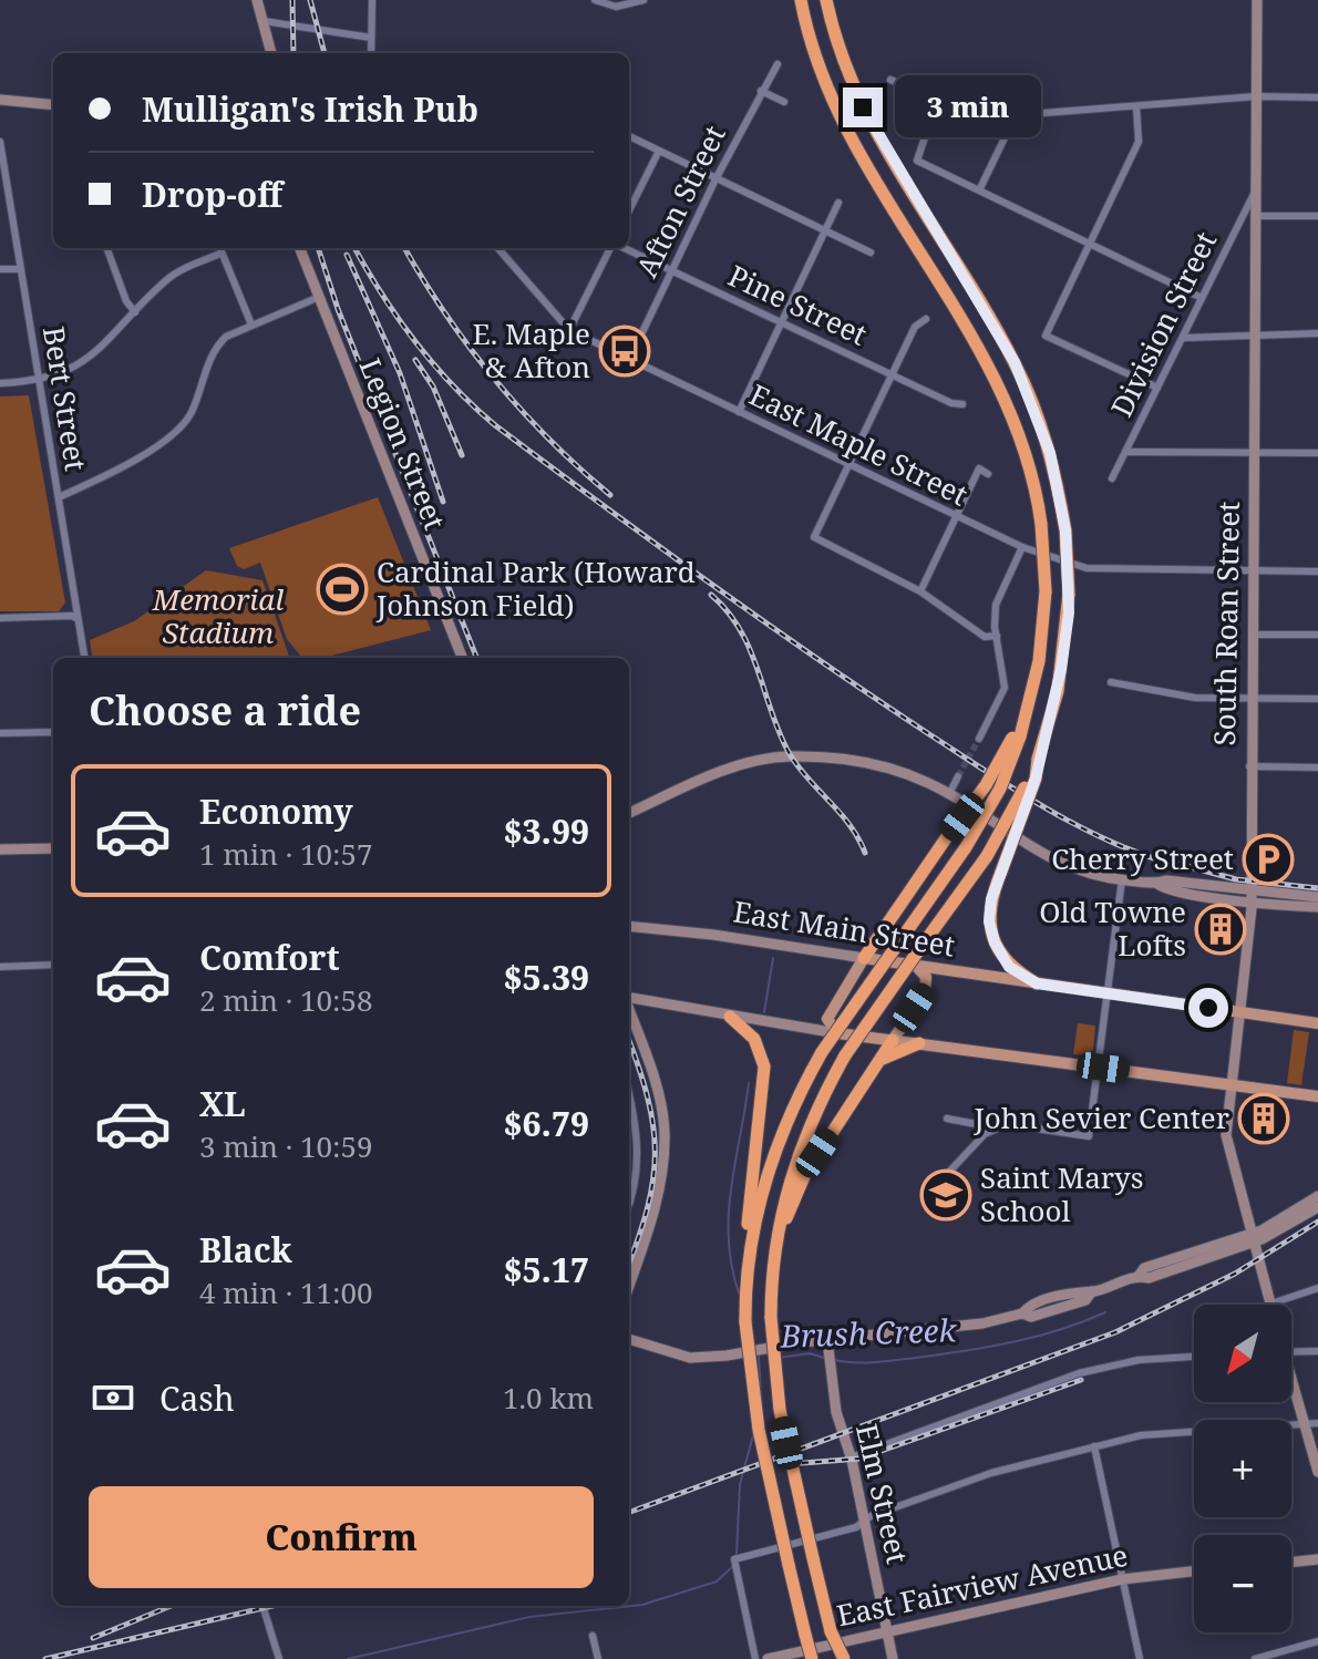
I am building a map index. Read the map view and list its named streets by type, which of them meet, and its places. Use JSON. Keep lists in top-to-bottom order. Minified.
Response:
{"streets":{"main road":["Legion Street","South Roan Street","East Main Street","Elm Street","East Fairview Avenue"],"street":["Afton Street","Pine Street","Division Street","Bert Street","East Maple Street"]},"crossings":[["Afton Street","Pine Street"],["Afton Street","East Maple Street"],["Division Street","South Roan Street"],["East Maple Street","South Roan Street"],["South Roan Street","East Main Street"],["Elm Street","East Fairview Avenue"]],"water":["Brush Creek"],"parks":["Memorial Stadium"],"places":{"bus stop":["E. Maple & Afton"],"sports":["Cardinal Park (Howard Johnson Field)"],"parking":["Cherry Street"],"building":["Old Towne Lofts","John Sevier Center"],"school or university":["Saint Marys School"]},"north":"bottom left","page":{"banner":["Mulligan's Irish Pub","Drop-off"],"bubble":"3 min","heading":"Choose a ride","list":[{"name":"Economy","note":"1 min · 10:57","value":"$3.99"},{"name":"Comfort","note":"2 min · 10:58","value":"$5.39"},{"name":"XL","note":"3 min · 10:59","value":"$6.79"},{"name":"Black","note":"4 min · 11:00","value":"$5.17"}],"map_buttons":["+","−"],"pay":["Cash","1.0 km"],"buttons":"Confirm"}}
